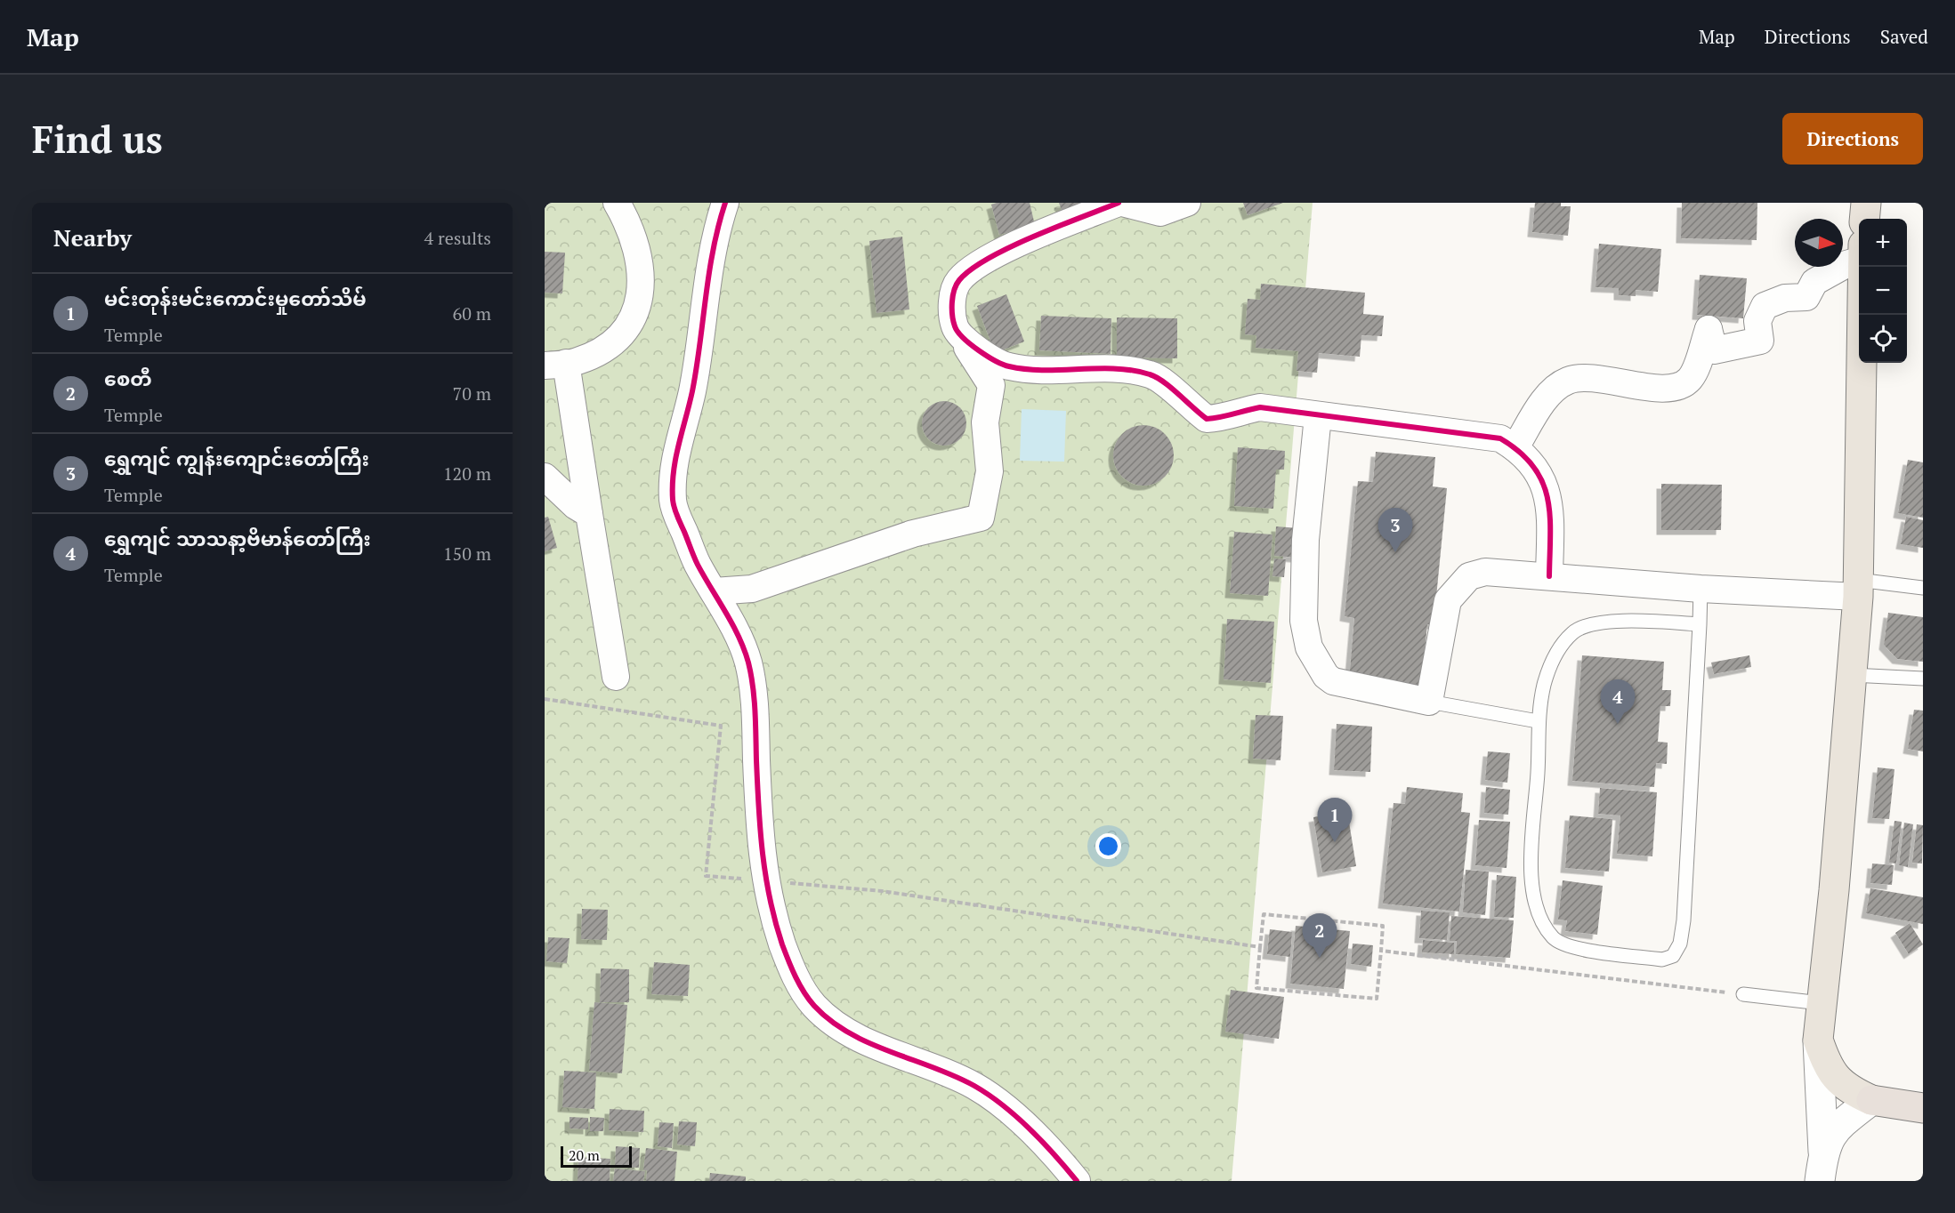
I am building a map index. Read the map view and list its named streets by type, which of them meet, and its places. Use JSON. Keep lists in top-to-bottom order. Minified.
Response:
{"scale_bar":"20 m","north":"right","page":{"header":"Map","nav":["Map","Directions","Saved"],"buttons":"Directions","title":"Find us","heading":["Nearby","4 results"],"map_buttons":["+","−"],"list":[{"mark":"1","name":"မင်းတုန်းမင်းကောင်းမှုတော်သိမ်","note":"Temple","value":"60 m"},{"mark":"2","name":"စေတီ","note":"Temple","value":"70 m"},{"mark":"3","name":"ရွှေကျင် ကျွန်းကျောင်းတော်ကြီး","note":"Temple","value":"120 m"},{"mark":"4","name":"ရွှေကျင် သာသနာ့ဗိမာန်တော်ကြီး","note":"Temple","value":"150 m"}],"pins":["3","4","1","2"],"scale":"20 m"}}
